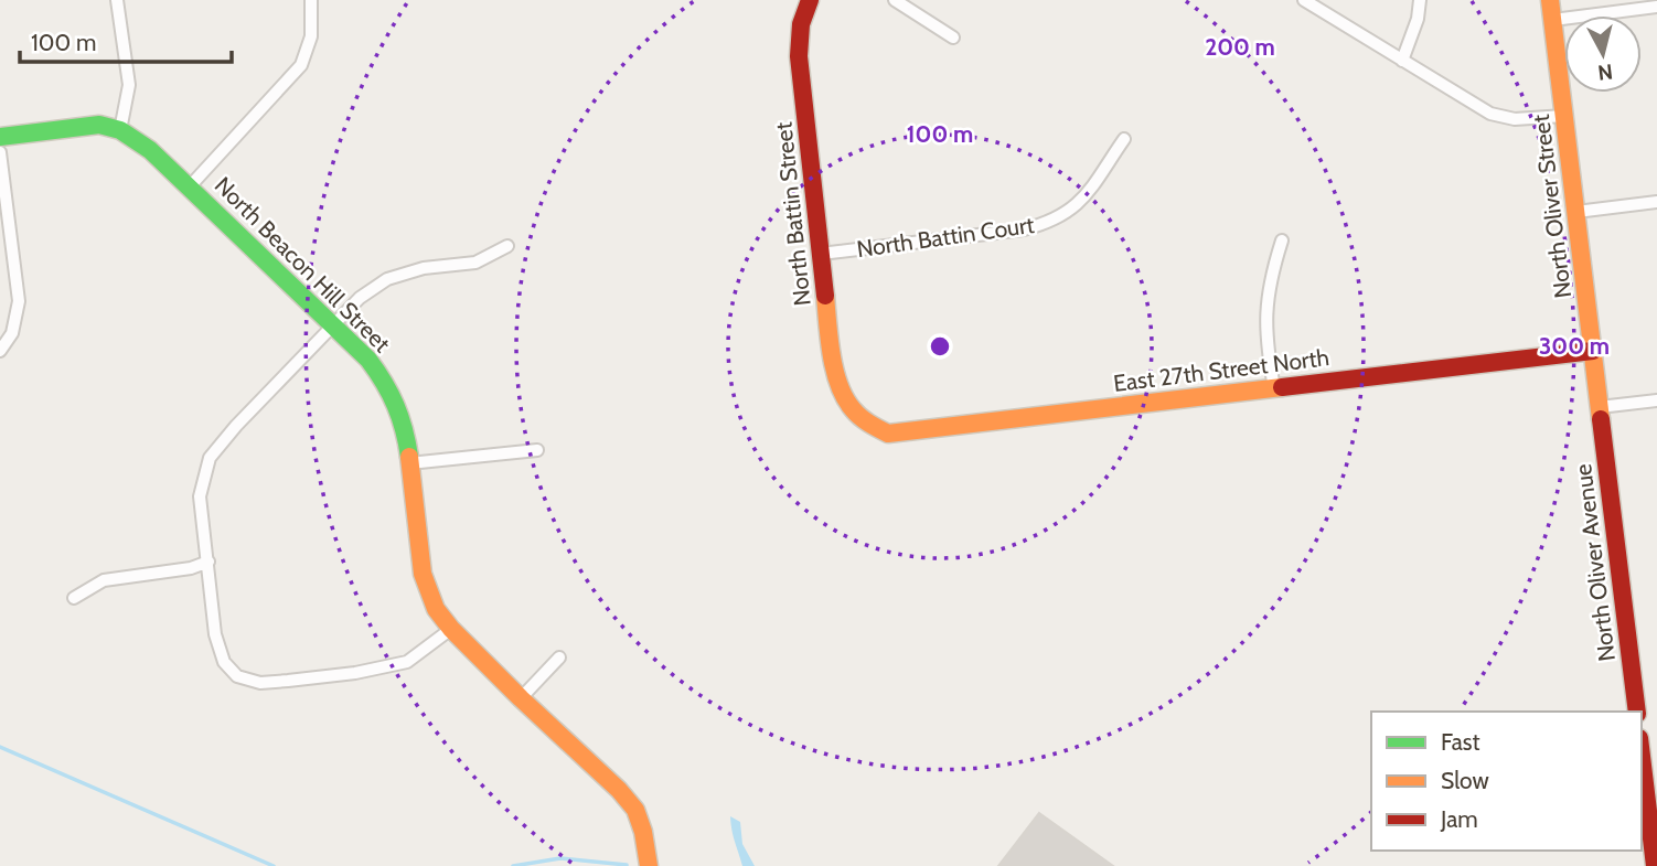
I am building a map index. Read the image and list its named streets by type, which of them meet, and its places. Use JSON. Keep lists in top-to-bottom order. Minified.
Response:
{"streets":{"street":["North Oliver Street","North Battin Street","North Battin Court","North Beacon Hill Street","East 27th Street North","North Oliver Avenue"]},"crossings":[["North Oliver Street","East 27th Street North"],["North Oliver Street","North Oliver Avenue"],["North Battin Street","North Battin Court"],["North Battin Street","East 27th Street North"]],"legend":["Fast","Slow","Jam"],"scale_bar":"100 m","north":"bottom","rings":["200 m","100 m","300 m"]}
